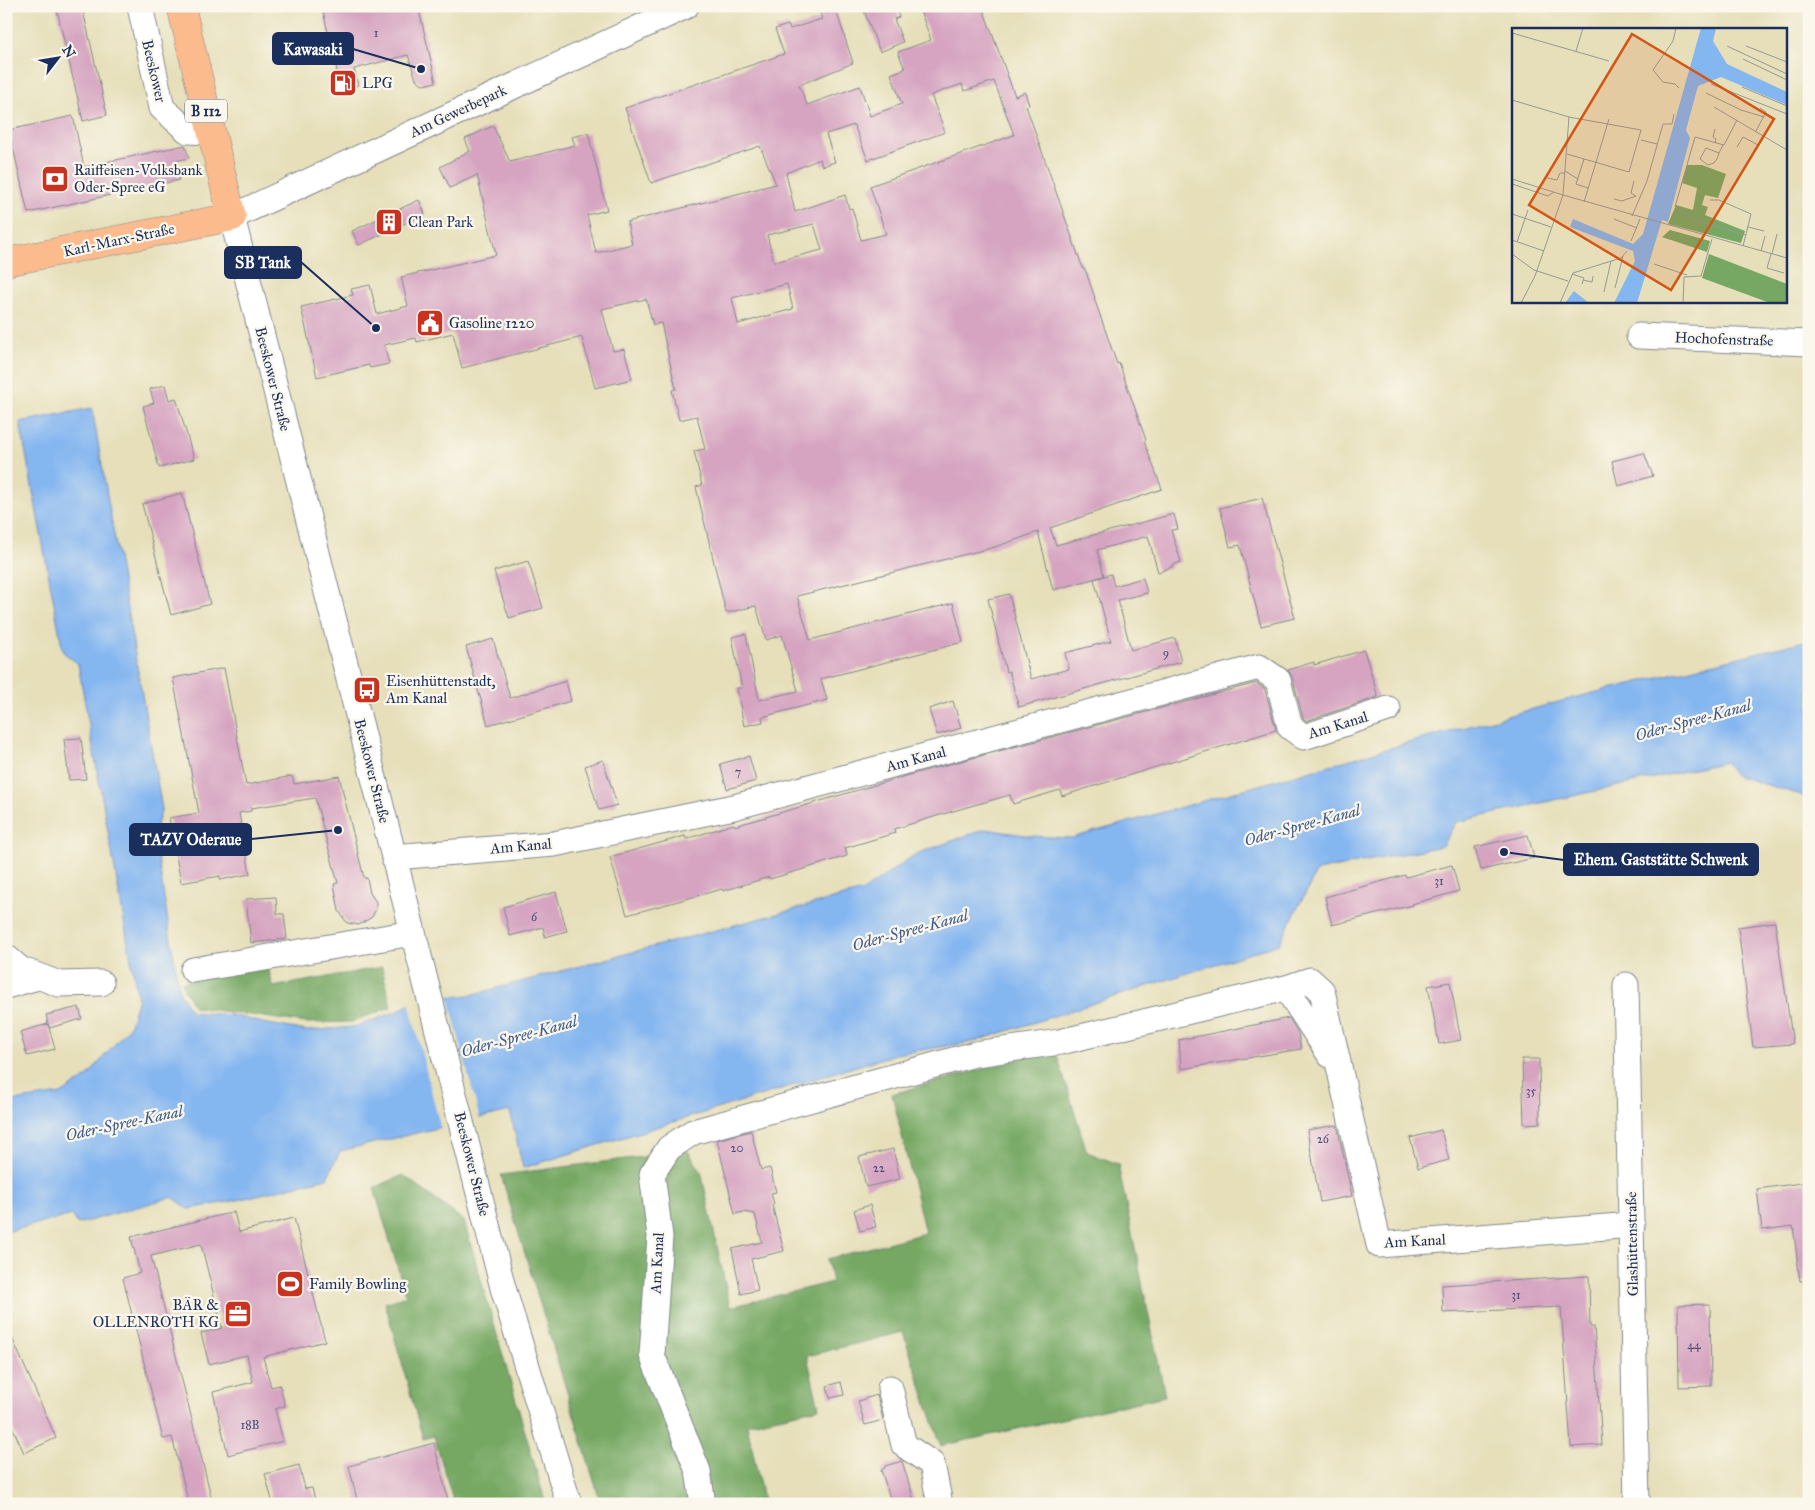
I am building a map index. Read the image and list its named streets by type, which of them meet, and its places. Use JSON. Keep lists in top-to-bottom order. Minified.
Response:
{"streets":{"main road":["B 112","Karl-Marx-Straße","Beeskower Straße"],"street":["Beeskower","Am Gewerbepark","Hochofenstraße","Am Kanal","Glashüttenstraße"]},"crossings":[["Beeskower","Beeskower Straße"],["Am Gewerbepark","Karl-Marx-Straße"],["Am Gewerbepark","Beeskower Straße"],["Karl-Marx-Straße","Beeskower Straße"],["Beeskower Straße","Am Kanal"],["Am Kanal","Glashüttenstraße"]],"water":["Oder-Spree-Kanal"],"places":{"other":["Kawasaki","SB Tank","TAZV Oderaue","Ehem. Gaststätte Schwenk"],"fuel station":["LPG"],"bank":["Raiffeisen-Volksbank Oder-Spree eG"],"building":["Clean Park"],"public building":["Gasoline 1220"],"bus stop":["Eisenhüttenstadt, Am Kanal"],"sports":["Family Bowling"],"office":["BÄR & OLLENROTH KG"]},"house_numbers":["1","9","7","31","6","35","26","20","22","31","44","18B"],"north":"top right"}
